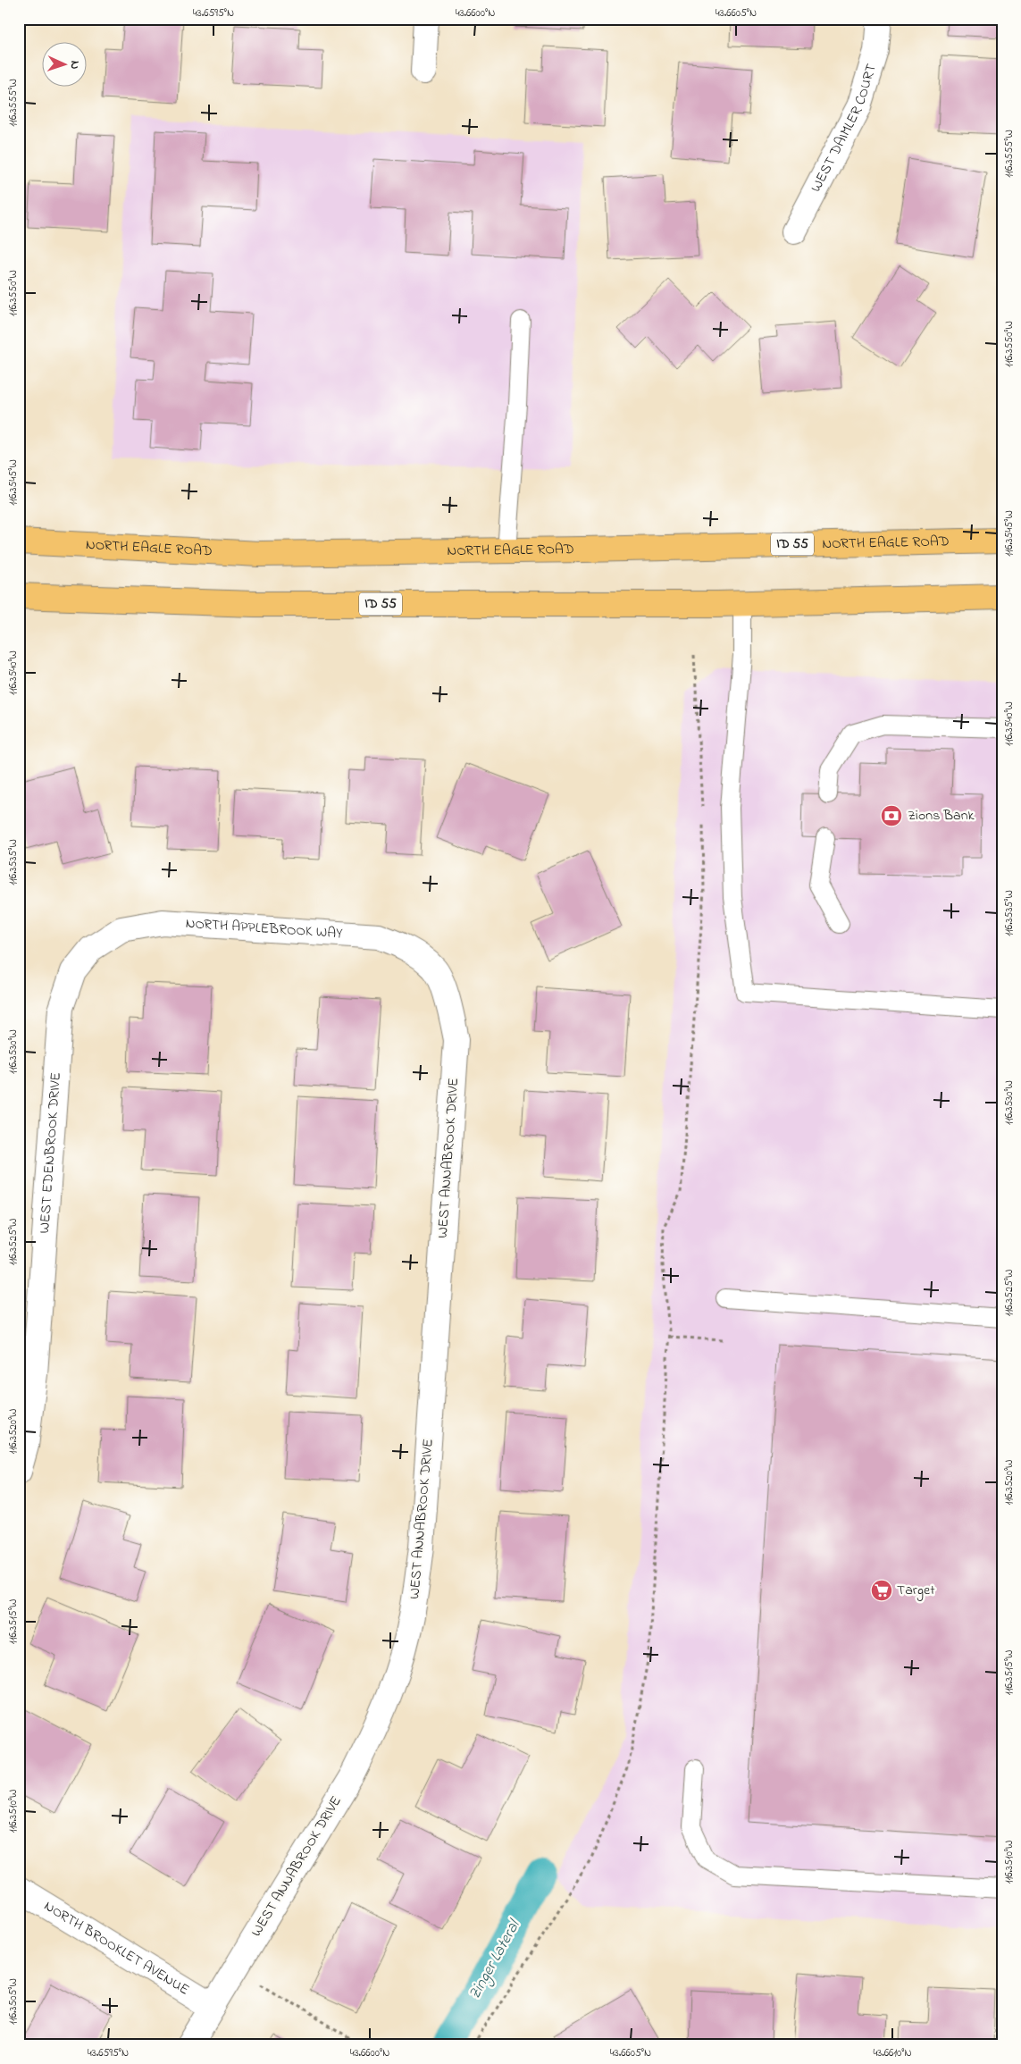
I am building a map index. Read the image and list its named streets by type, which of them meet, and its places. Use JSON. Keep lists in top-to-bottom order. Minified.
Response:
{"streets":{"highway":["NORTH EAGLE ROAD","ID 55"],"street":["WEST DAIMLER COURT","NORTH APPLEBROOK WAY","WEST EDENBROOK DRIVE","WEST ANNABROOK DRIVE","NORTH BROOKLET AVENUE"]},"crossings":[["NORTH APPLEBROOK WAY","WEST EDENBROOK DRIVE"],["NORTH APPLEBROOK WAY","WEST ANNABROOK DRIVE"],["WEST ANNABROOK DRIVE","NORTH BROOKLET AVENUE"]],"water":["Zinger Lateral"],"places":{"bank":["Zions Bank"],"supermarket":["Target"]},"north":"right","coordinates":["43.6595°N","43.6600°N","43.6605°N","116.3555°W","116.3550°W","116.3545°W","116.3540°W","116.3535°W","116.3530°W","116.3525°W","116.3520°W","116.3515°W","116.3510°W","116.3505°W","43.6610°N"]}
